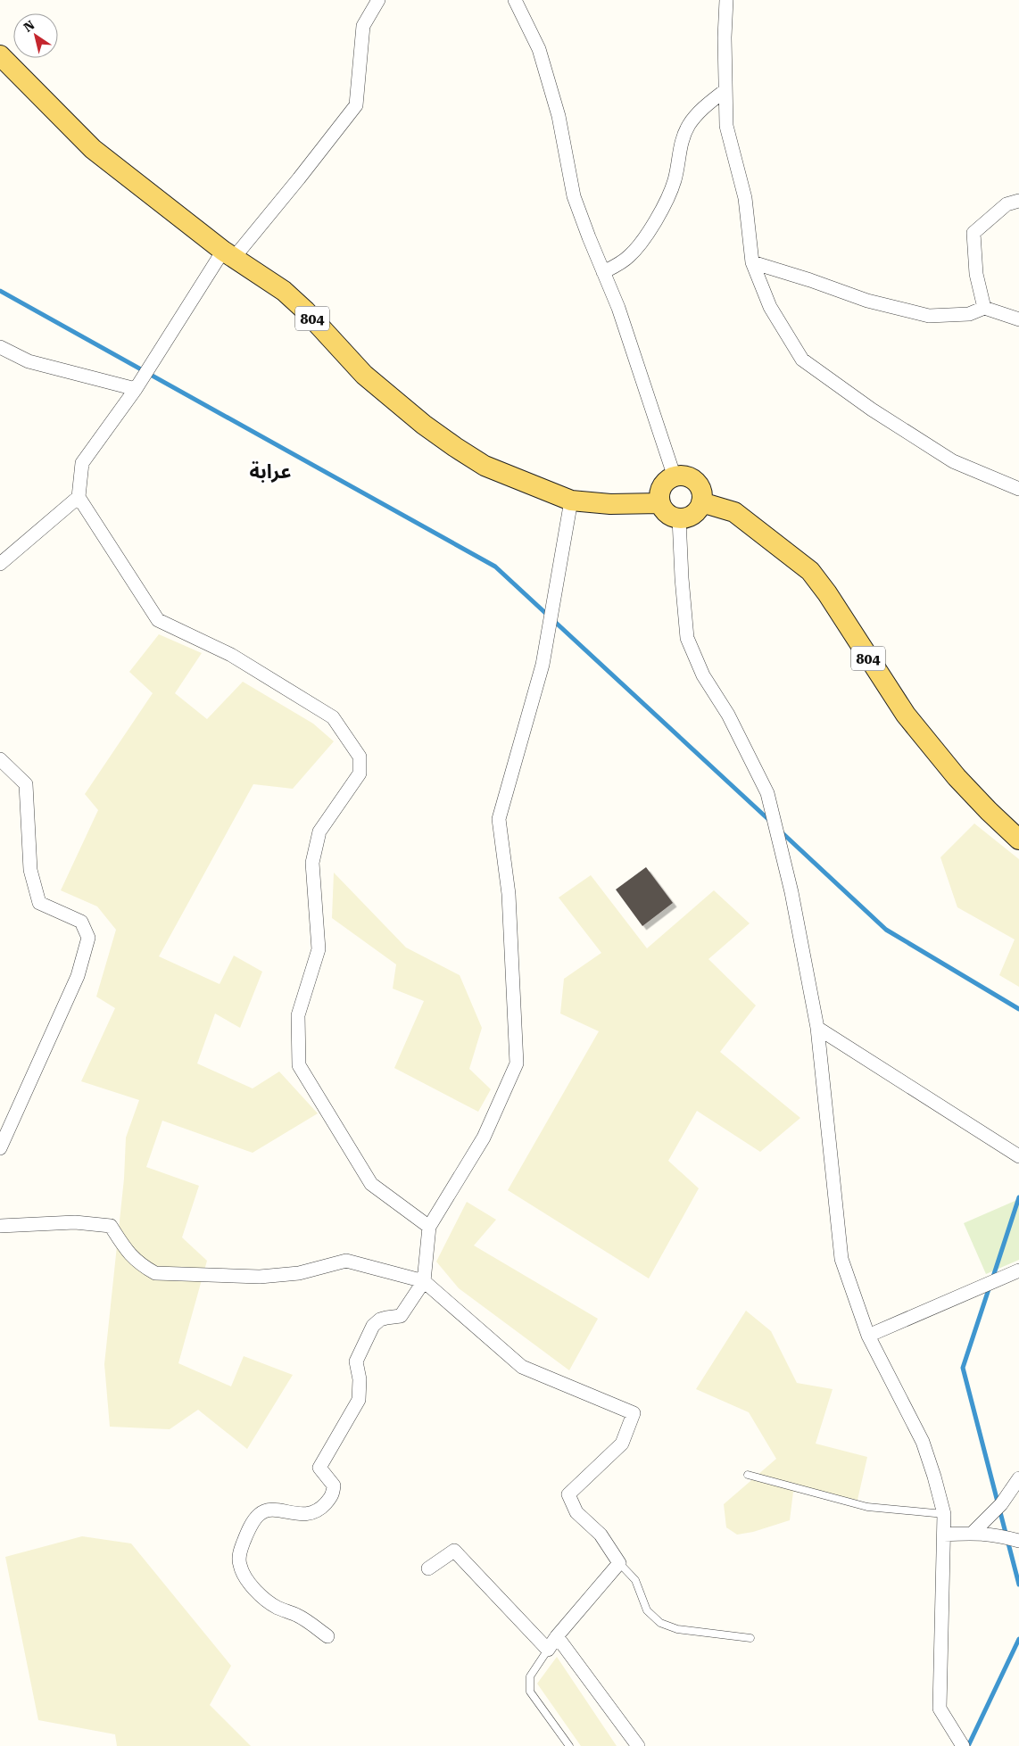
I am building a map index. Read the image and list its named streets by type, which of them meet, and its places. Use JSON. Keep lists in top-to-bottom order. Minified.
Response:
{"streets":{"main road":["804"]},"districts":["عرابة"],"north":"top left"}
